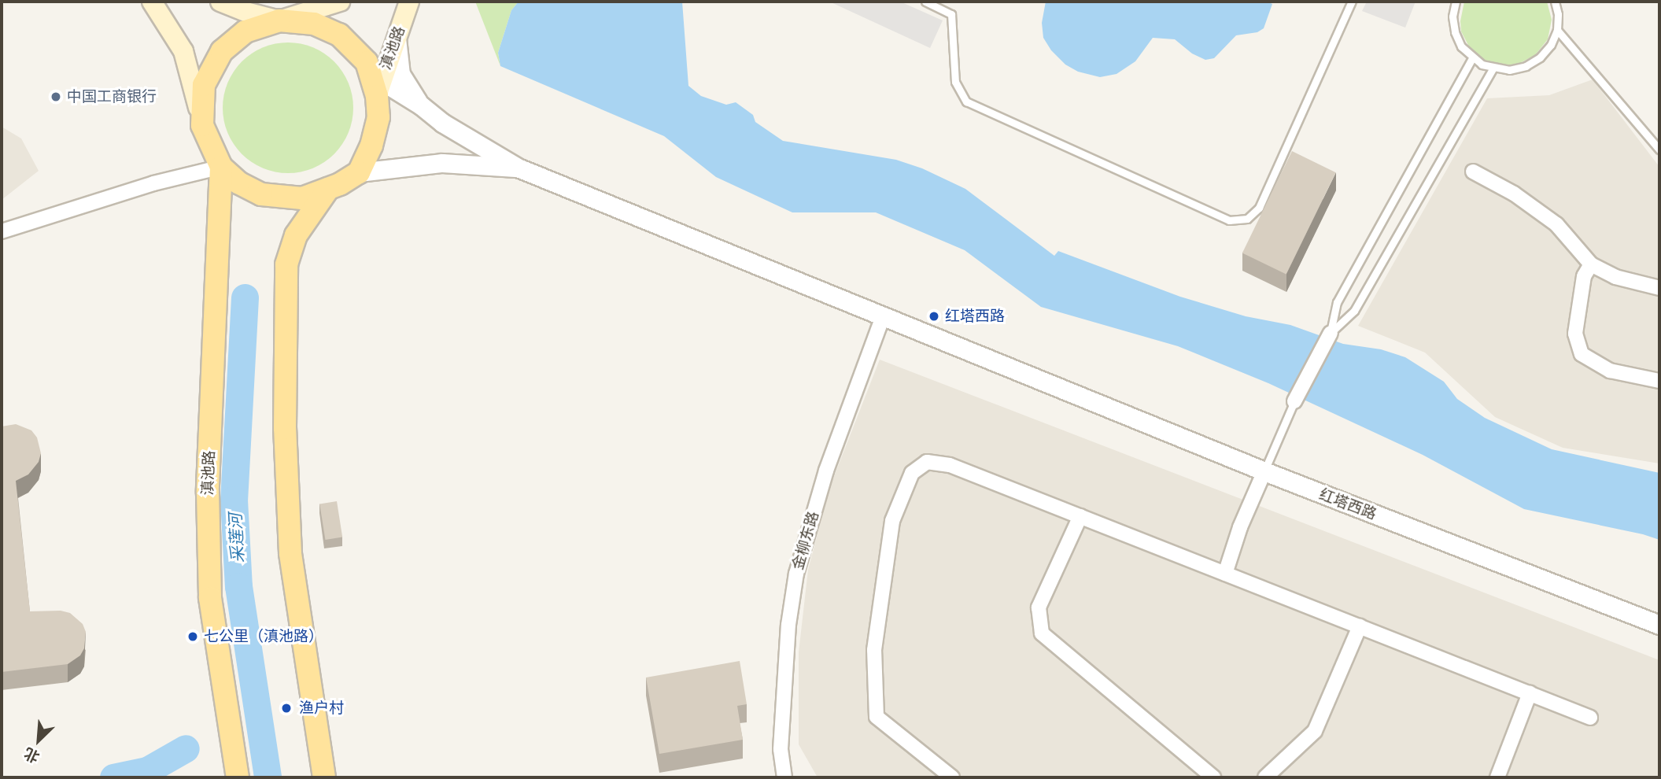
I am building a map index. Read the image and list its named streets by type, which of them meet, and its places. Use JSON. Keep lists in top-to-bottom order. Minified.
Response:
{"streets":{"main road":["滇池路"],"street":["红塔西路","金柳东路"]},"crossings":[["红塔西路","金柳东路"]],"water":["采莲河"],"places":["中国工商银行","红塔西路","七公里（滇池路）","渔户村"],"north":"bottom left"}
